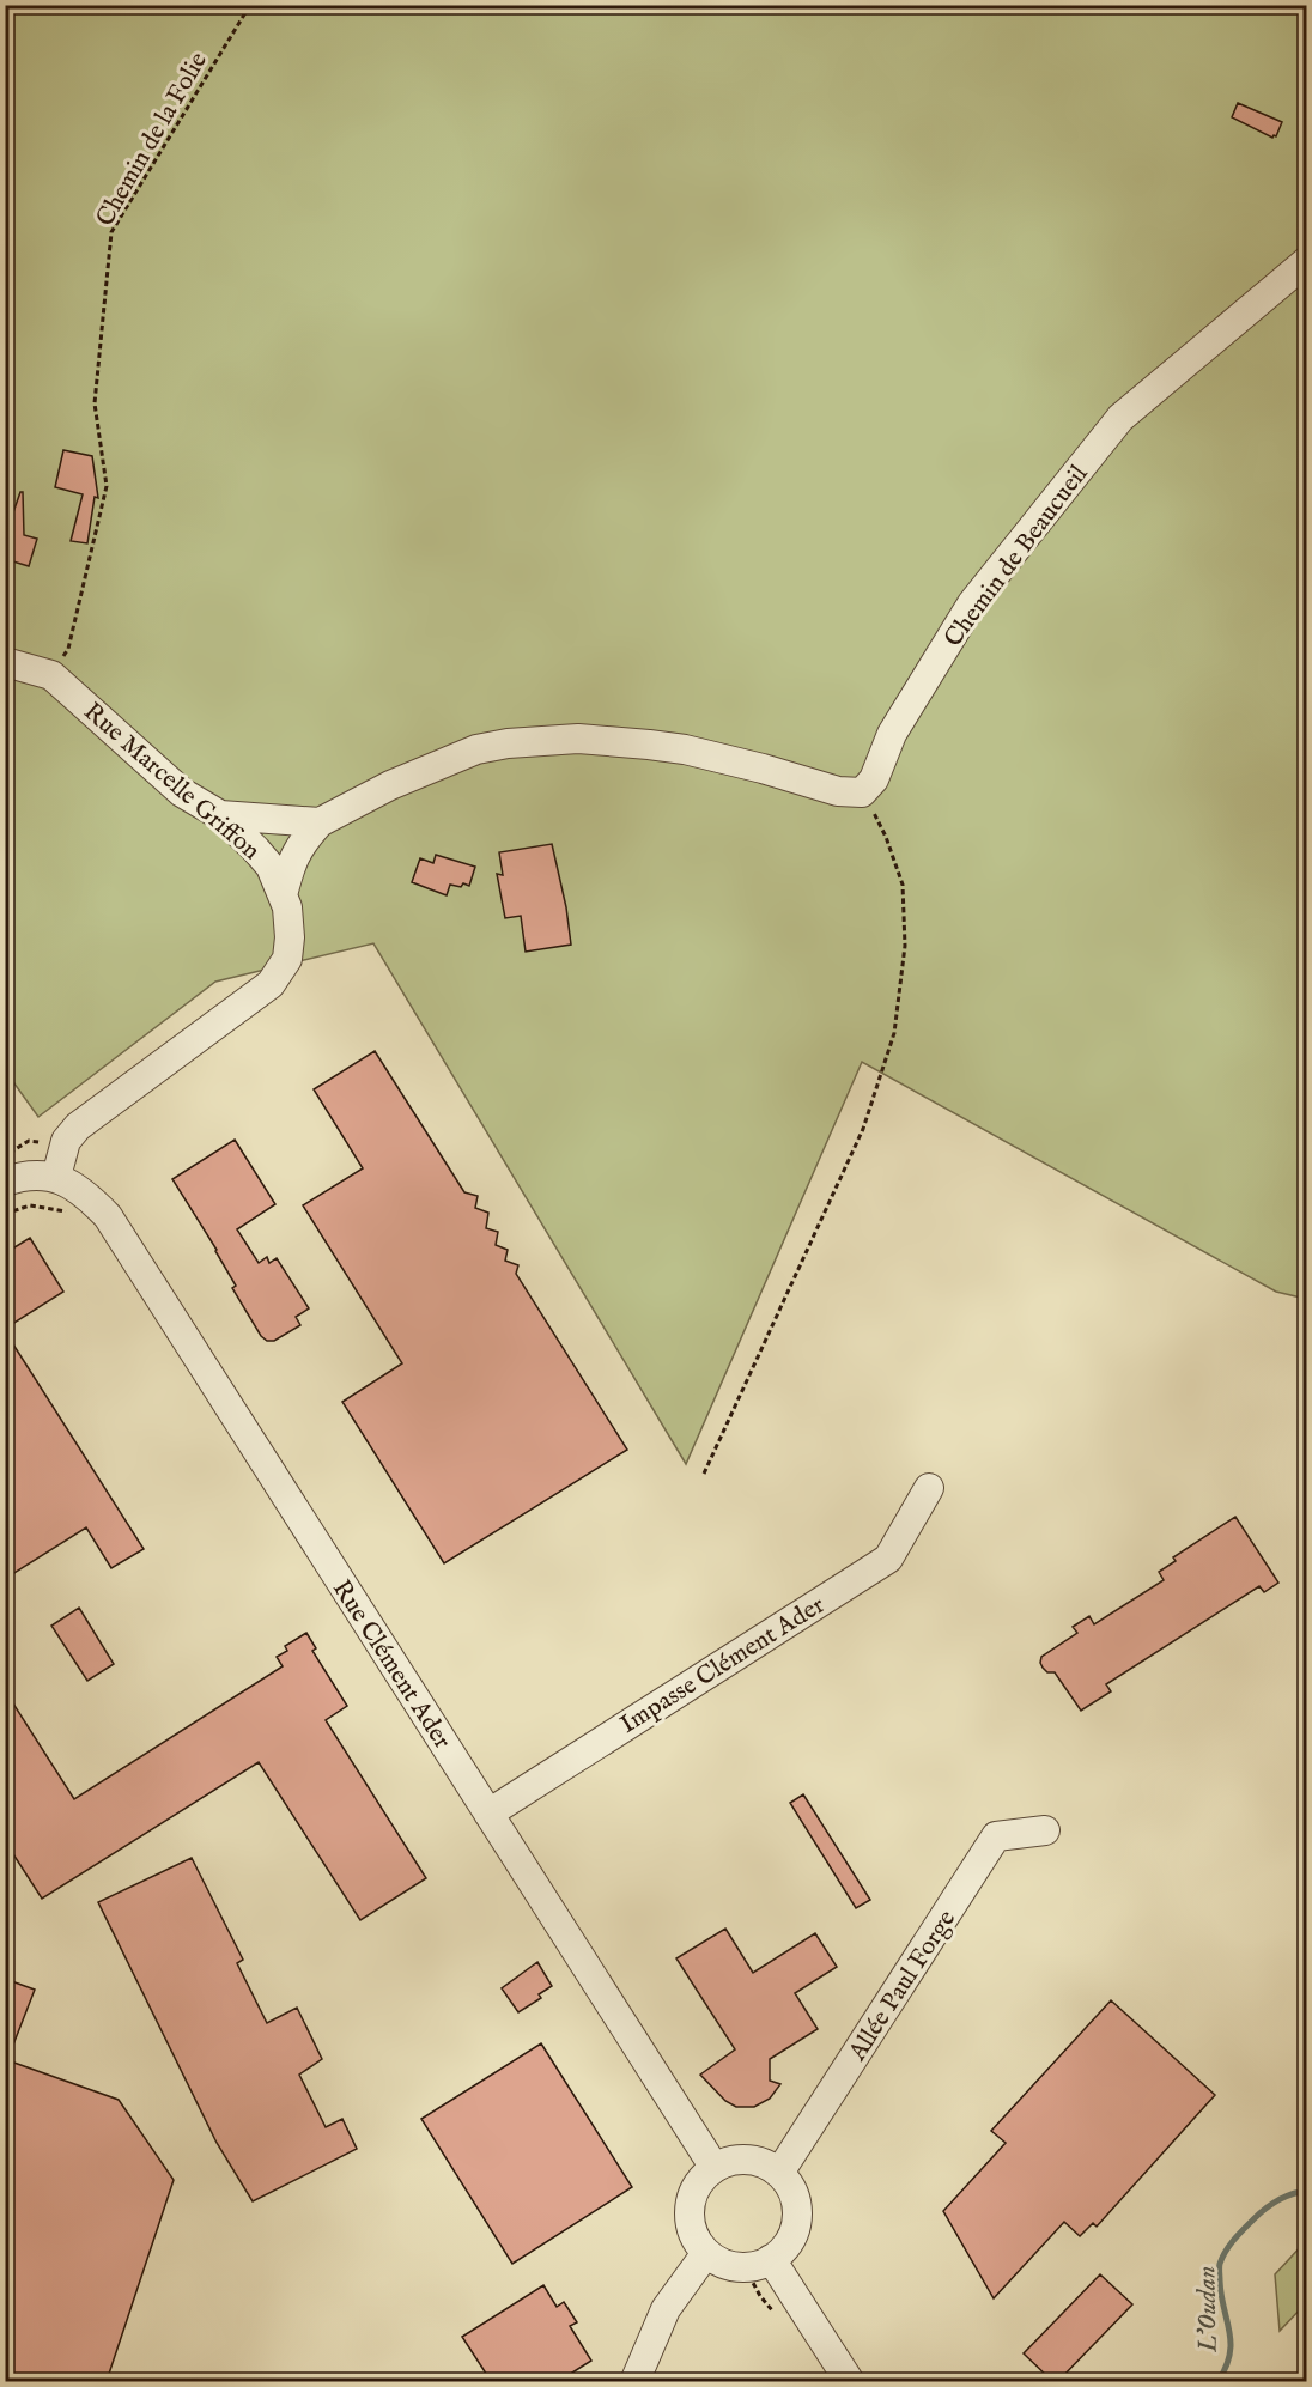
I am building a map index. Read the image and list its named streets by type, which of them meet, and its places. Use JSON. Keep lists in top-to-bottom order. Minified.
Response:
{"streets":{"street":["Chemin de Beaucueil","Rue Marcelle Griffon","Rue Clément Ader","Impasse Clément Ader","Allée Paul Forge"],"path":["Chemin de la Folie"]},"crossings":[["Chemin de la Folie","Rue Marcelle Griffon"],["Rue Marcelle Griffon","Rue Clément Ader"],["Rue Clément Ader","Impasse Clément Ader"],["Rue Clément Ader","Allée Paul Forge"]],"water":["L'Oudan"]}
